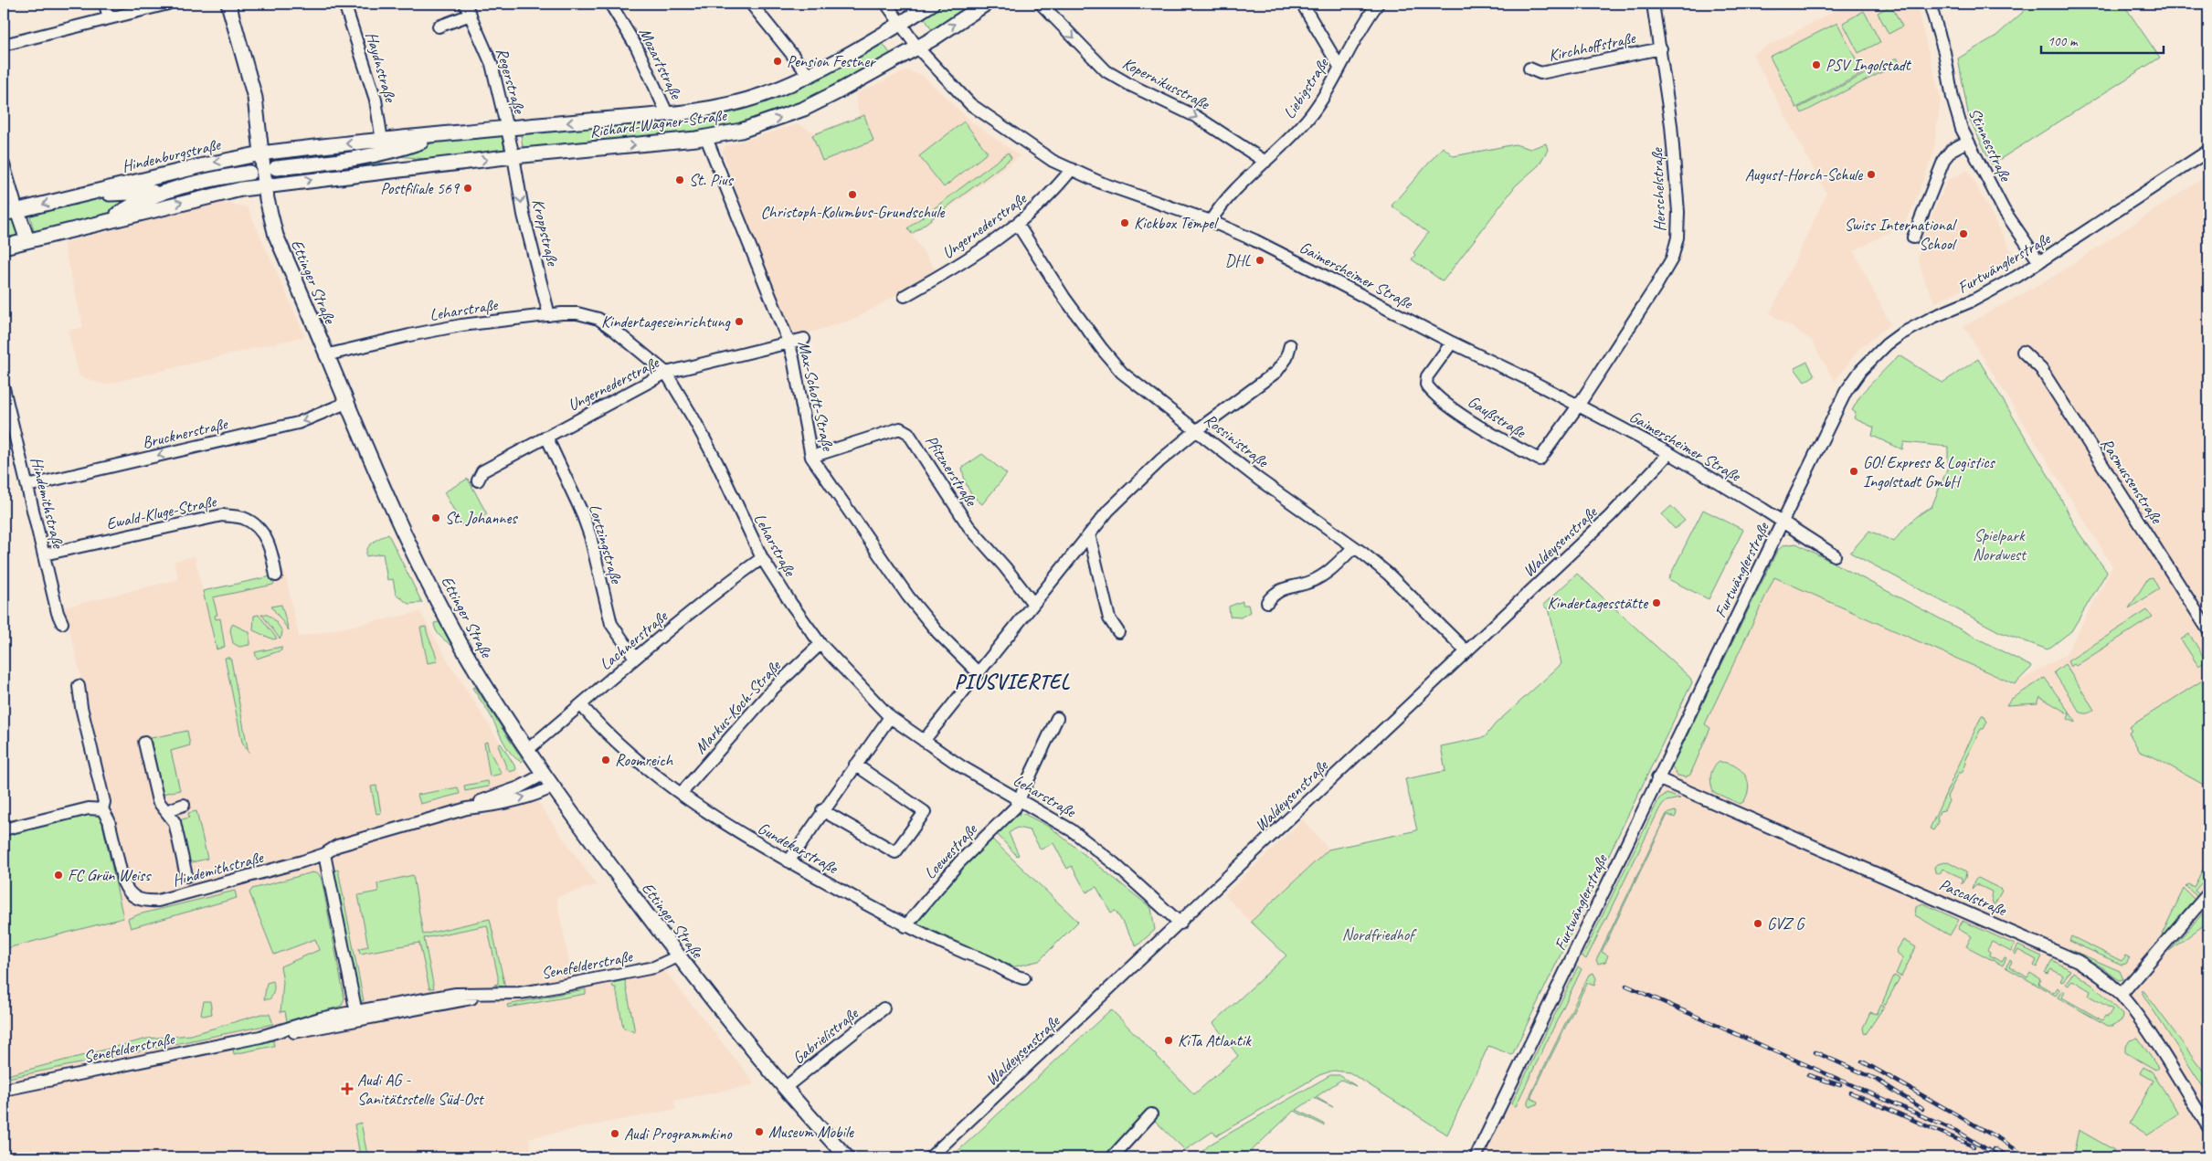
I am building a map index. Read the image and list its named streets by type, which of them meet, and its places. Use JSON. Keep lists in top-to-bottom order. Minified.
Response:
{"streets":{"main road":["Richard-Wagner-Straße","Hindenburgstraße","Ettinger Straße"],"street":["Kirchhoffstraße","Mozartstraße","Haydnstraße","Regerstraße","Kopernikusstraße","Liebigstraße","Stinnesstraße","Herschelstraße","Ungernederstraße","Kroppstraße","Furtwänglerstraße","Gaimersheimer Straße","Leharstraße","Max-Schott-Straße","Gaußstraße","Brucknerstraße","Rossinistraße","Pfitznerstraße","Rasmussenstraße","Hindemithstraße","Ewald-Kluge-Straße","Waldeysenstraße","Lortzingstraße","Lachnerstraße","Markus-Koch-Straße","Gundekarstraße","Loewestraße","Pascalstraße","Senefelderstraße","Gabrielistraße"]},"crossings":[["Kirchhoffstraße","Herschelstraße"],["Mozartstraße","Richard-Wagner-Straße"],["Haydnstraße","Richard-Wagner-Straße"],["Regerstraße","Richard-Wagner-Straße"],["Regerstraße","Kroppstraße"],["Kopernikusstraße","Liebigstraße"],["Liebigstraße","Gaimersheimer Straße"],["Richard-Wagner-Straße","Hindenburgstraße"],["Richard-Wagner-Straße","Kroppstraße"],["Richard-Wagner-Straße","Gaimersheimer Straße"],["Richard-Wagner-Straße","Ettinger Straße"],["Richard-Wagner-Straße","Max-Schott-Straße"],["Stinnesstraße","Furtwänglerstraße"],["Hindenburgstraße","Ettinger Straße"],["Herschelstraße","Gaimersheimer Straße"],["Herschelstraße","Gaußstraße"],["Ungernederstraße","Gaimersheimer Straße"],["Ungernederstraße","Leharstraße"],["Ungernederstraße","Max-Schott-Straße"],["Ungernederstraße","Rossinistraße"],["Ungernederstraße","Lortzingstraße"],["Kroppstraße","Leharstraße"],["Furtwänglerstraße","Gaimersheimer Straße"],["Furtwänglerstraße","Pascalstraße"],["Gaimersheimer Straße","Gaußstraße"],["Gaimersheimer Straße","Waldeysenstraße"],["Ettinger Straße","Leharstraße"],["Ettinger Straße","Brucknerstraße"],["Ettinger Straße","Hindemithstraße"],["Ettinger Straße","Lachnerstraße"],["Ettinger Straße","Senefelderstraße"],["Ettinger Straße","Gabrielistraße"],["Leharstraße","Waldeysenstraße"],["Leharstraße","Lachnerstraße"],["Leharstraße","Markus-Koch-Straße"],["Leharstraße","Loewestraße"],["Max-Schott-Straße","Pfitznerstraße"],["Brucknerstraße","Hindemithstraße"],["Rossinistraße","Waldeysenstraße"],["Hindemithstraße","Ewald-Kluge-Straße"],["Lortzingstraße","Lachnerstraße"],["Lachnerstraße","Gundekarstraße"],["Markus-Koch-Straße","Gundekarstraße"],["Gundekarstraße","Loewestraße"]],"one_way":["Kopernikusstraße","Kroppstraße","Brucknerstraße"],"districts":["PIUSVIERTEL"],"parks":["Spielpark Nordwest","Nordfriedhof"],"places":{"other":["Pension Festner","PSV Ingolstadt","August-Horch-Schule","St. Pius","Postfiliale 569","Christoph-Kolumbus-Grundschule","Kickbox Tempel","Swiss International School","DHL","Kindertageseinrichtung","GO! Express & Logistics Ingolstadt GmbH","St. Johannes","Kindertagesstätte","Roomreich","FC Grün Weiss","GVZ G","KiTa Atlantik","Museum Mobile","Audi Programmkino"],"health":["Audi AG - Sanitätsstelle Süd-Ost"]},"scale_bar":"100 m"}
